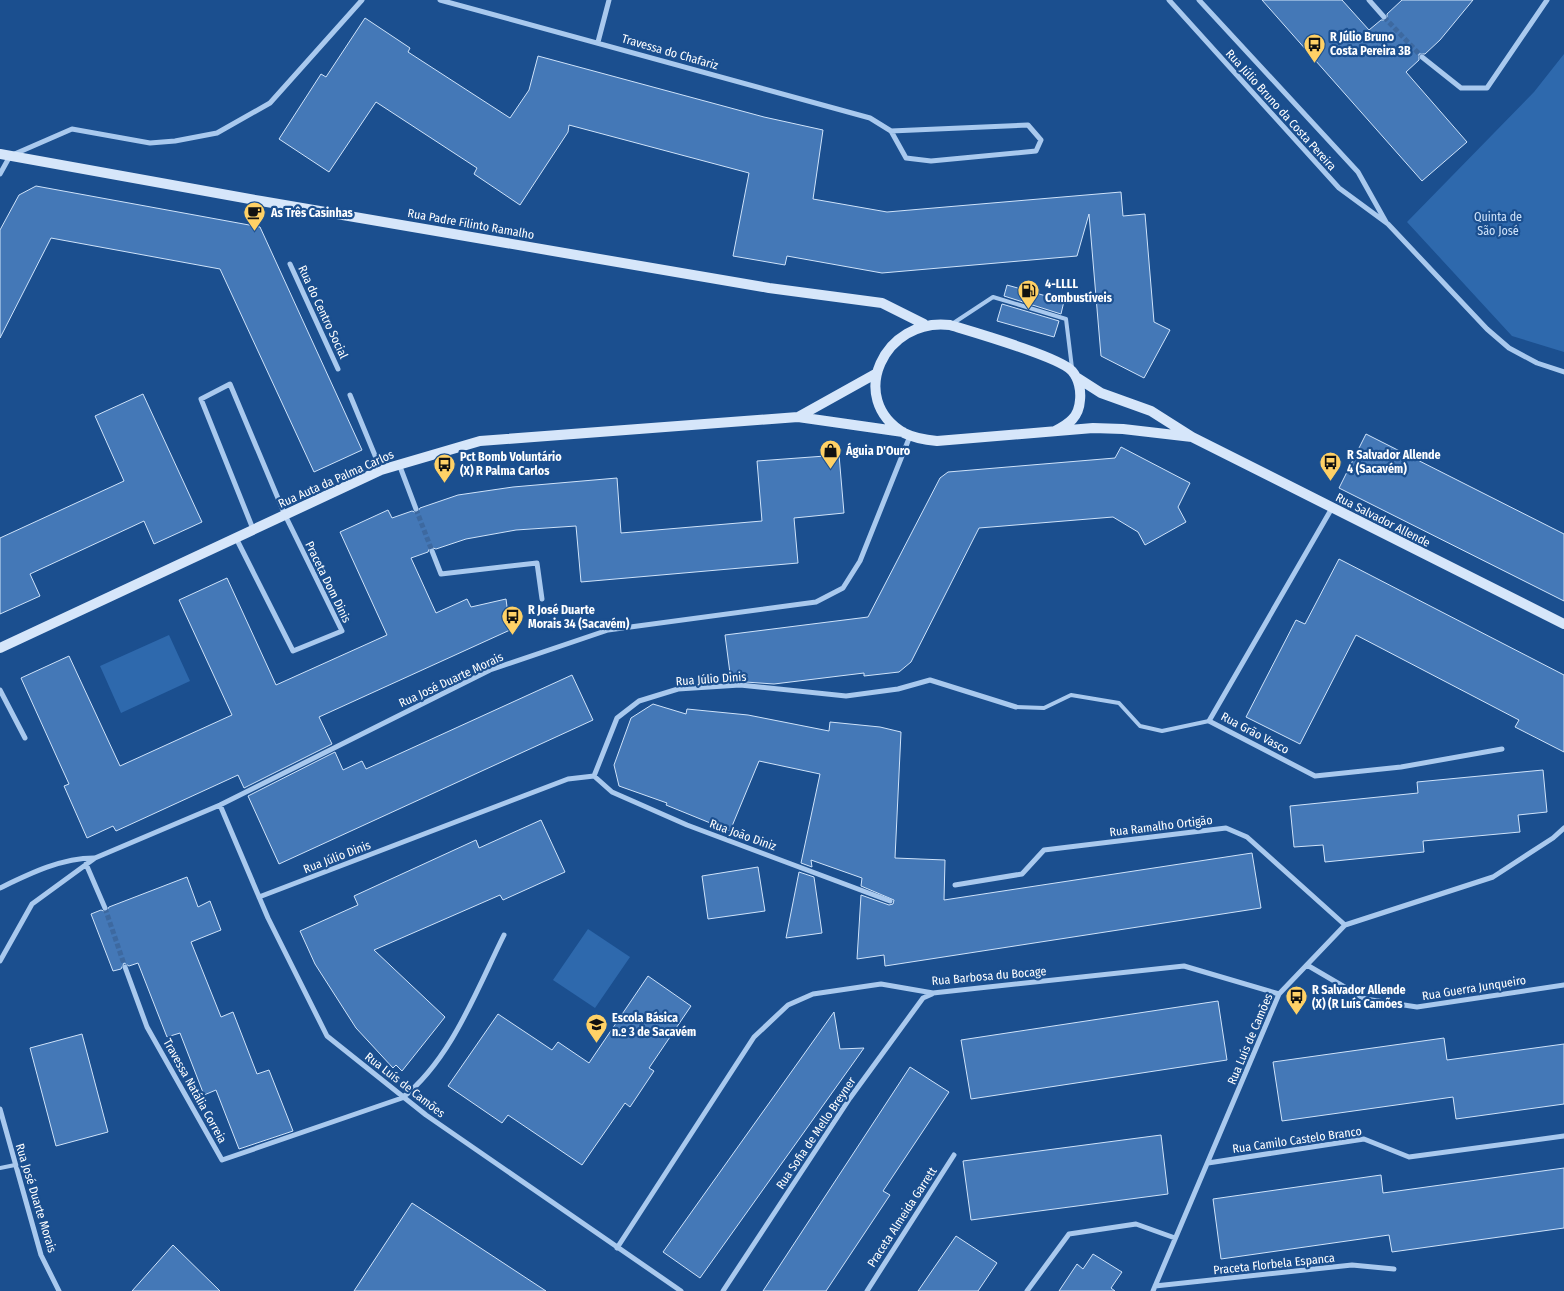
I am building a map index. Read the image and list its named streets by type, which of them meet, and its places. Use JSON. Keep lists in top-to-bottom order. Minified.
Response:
{"streets":{"street":["Travessa do Chafariz","Rua Júlio Bruno da Costa Pereira","Rua Padre Filinto Ramalho","Rua do Centro Social","Rua Auta da Palma Carlos","Rua Salvador Allende","Praceta Dom Dinis","Rua Júlio Dinis","Rua José Duarte Morais","Rua Grão Vasco","Rua Ramalho Ortigão","Rua João Diniz","Rua Barbosa du Bocage","Rua Guerra Junqueiro","Rua Luís de Camões","Travessa Natália Correia","Rua Sofia de Mello Breyner","Rua Camilo Castelo Branco","Praceta Almeida Garrett","Praceta Florbela Espanca"]},"crossings":[["Rua Auta da Palma Carlos","Rua Salvador Allende"],["Rua Auta da Palma Carlos","Praceta Dom Dinis"],["Rua Auta da Palma Carlos","Rua José Duarte Morais"],["Rua Salvador Allende","Rua Grão Vasco"],["Rua Júlio Dinis","Rua João Diniz"],["Rua Júlio Dinis","Rua Luís de Camões"],["Rua José Duarte Morais","Rua Luís de Camões"],["Rua Ramalho Ortigão","Rua Luís de Camões"],["Rua Barbosa du Bocage","Rua Luís de Camões"],["Rua Barbosa du Bocage","Rua Sofia de Mello Breyner"],["Rua Guerra Junqueiro","Rua Luís de Camões"],["Rua Luís de Camões","Travessa Natália Correia"],["Rua Luís de Camões","Rua Camilo Castelo Branco"],["Rua Luís de Camões","Praceta Florbela Espanca"]],"parks":["Quinta de São José"],"places":{"bus stop":["R Júlio Bruno Costa Pereira 3B","R Salvador Allende 4 (Sacavém)","Pct Bomb Voluntário (X) R Palma Carlos","R José Duarte Morais 34 (Sacavém)","R Salvador Allende (X) (R Luís Camões"],"cafe":["As Três Casinhas"],"fuel station":["4-LLLL Combustíveis"],"shop":["Águia D'Ouro"],"school or university":["Escola Básica n.º 3 de Sacavém"]}}
